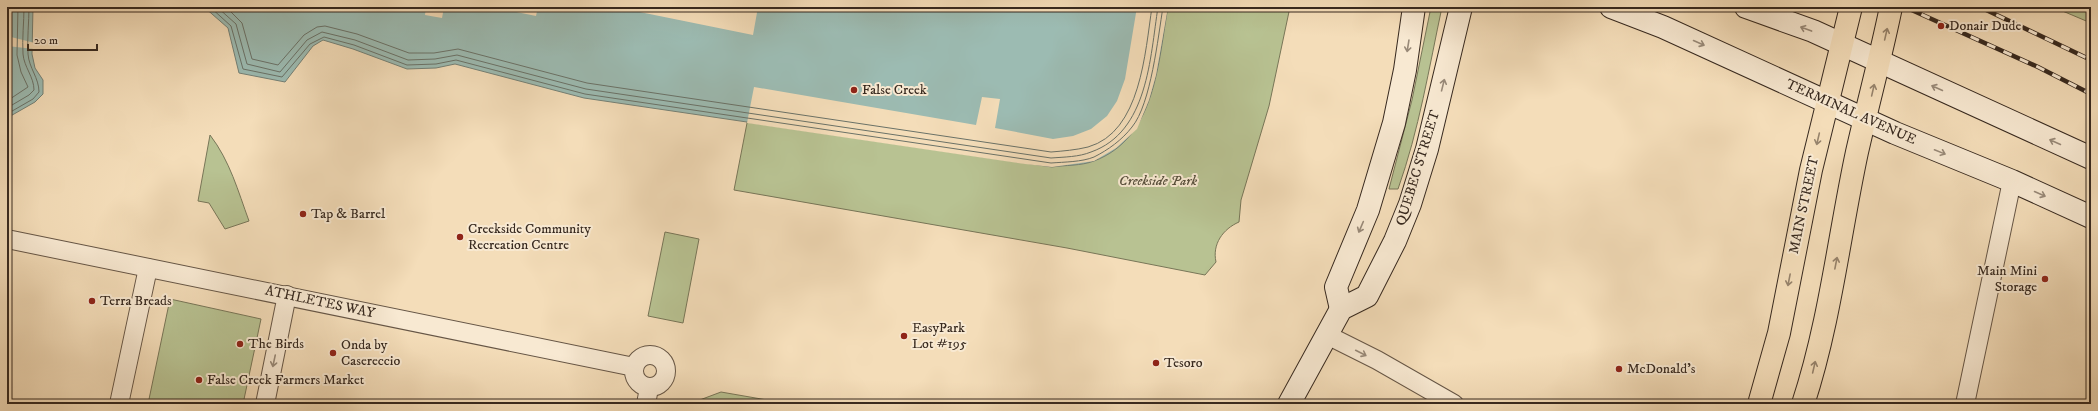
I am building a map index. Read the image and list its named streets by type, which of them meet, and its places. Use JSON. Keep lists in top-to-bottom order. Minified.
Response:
{"streets":{"main road":["TERMINAL AVENUE","QUEBEC STREET","MAIN STREET"],"street":["ATHLETES WAY"]},"crossings":[["TERMINAL AVENUE","MAIN STREET"]],"parks":["Creekside Park"],"places":["Donair Dude","False Creek","Tap & Barrel","Creekside Community Recreation Centre","Main Mini Storage","Terra Breads","EasyPark Lot #195","The Birds","Onda by Casereccio","Tesoro","McDonald's","False Creek Farmers Market"],"scale_bar":"20 m"}
